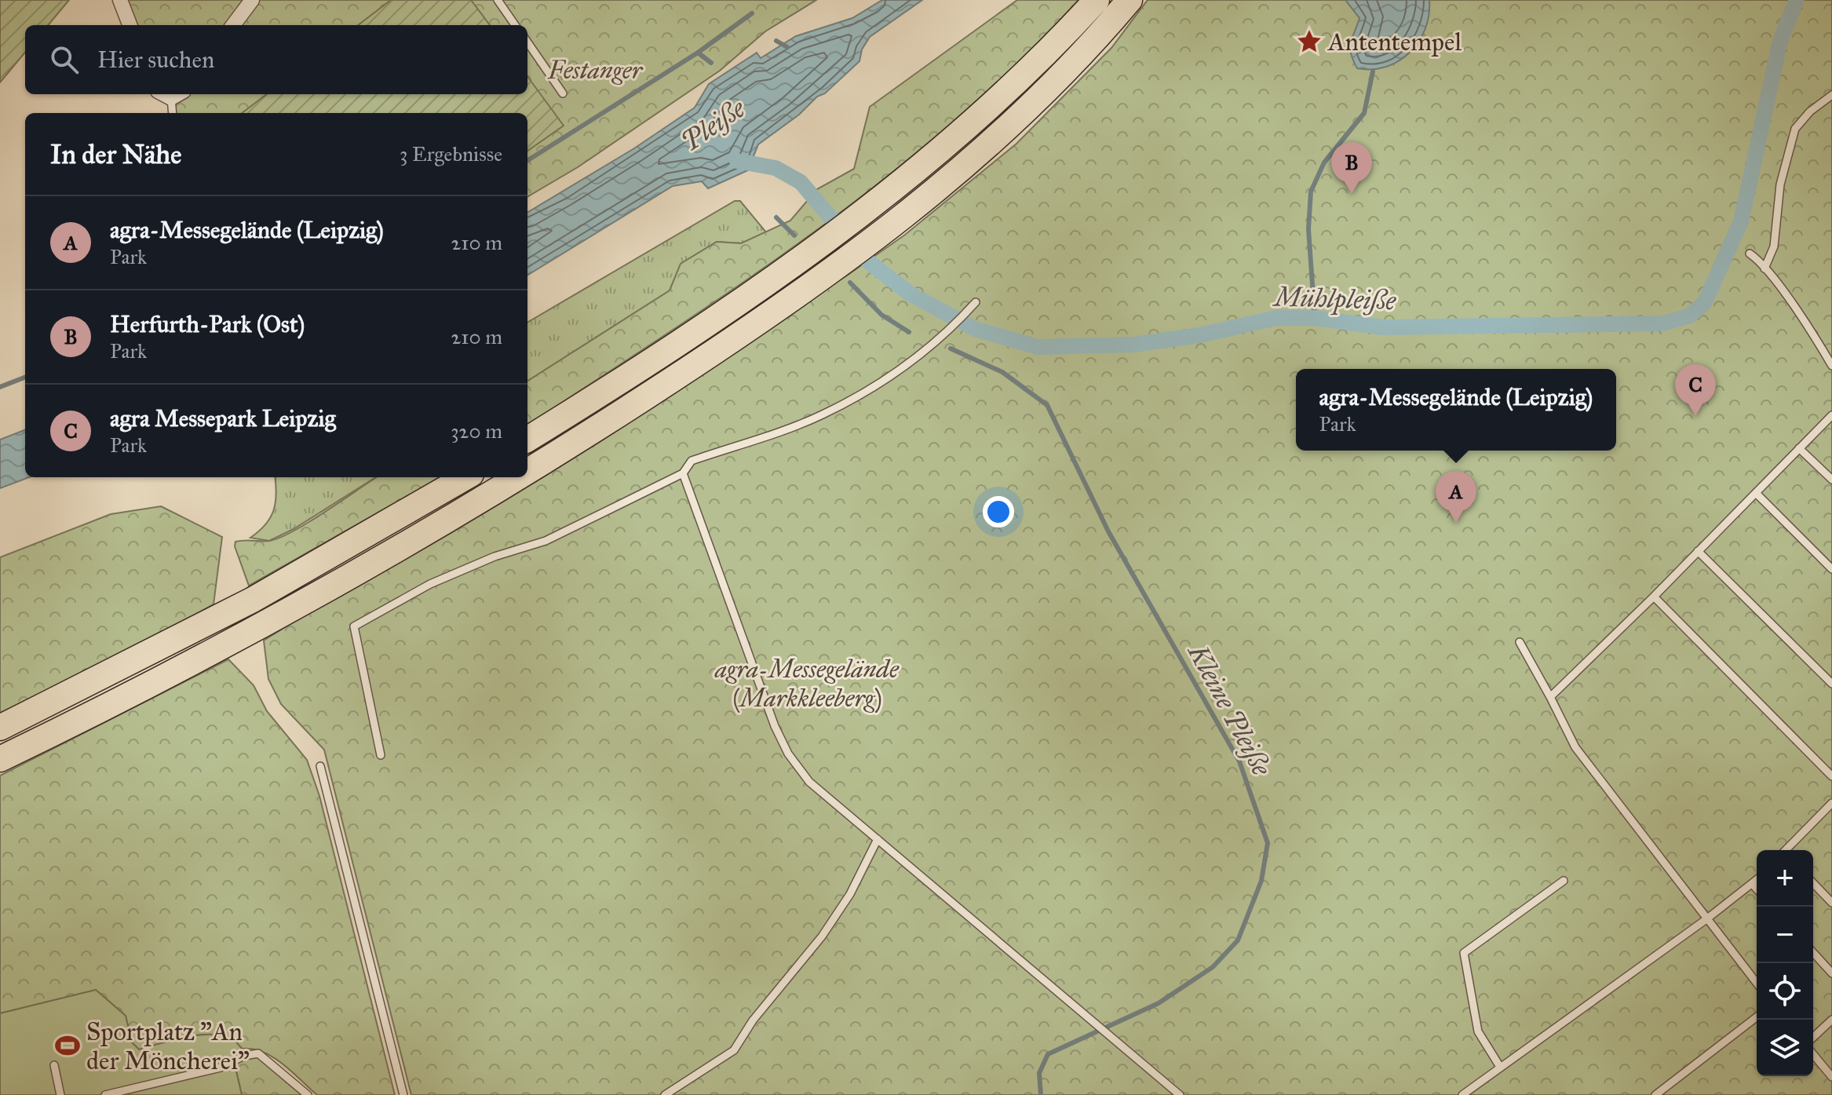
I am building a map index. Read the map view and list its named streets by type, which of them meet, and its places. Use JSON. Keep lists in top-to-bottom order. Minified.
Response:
{"water":["Pleiße","Mühlpleiße","Kleine Pleiße"],"parks":["Festanger","agra-Messegelände (Markkleeberg)"],"places":{"place":["Antentempel"],"sports":["Sportplatz \"An der Möncherei\""]},"page":{"search":"Hier suchen","heading":["In der Nähe","3 Ergebnisse"],"pins":["B","C","A"],"list":[{"mark":"A","name":"agra-Messegelände (Leipzig)","note":"Park","value":"210 m"},{"mark":"B","name":"Herfurth-Park (Ost)","note":"Park","value":"210 m"},{"mark":"C","name":"agra Messepark Leipzig","note":"Park","value":"320 m"}],"popup":["agra-Messegelände (Leipzig)","Park"],"map_buttons":["+","−"]}}
